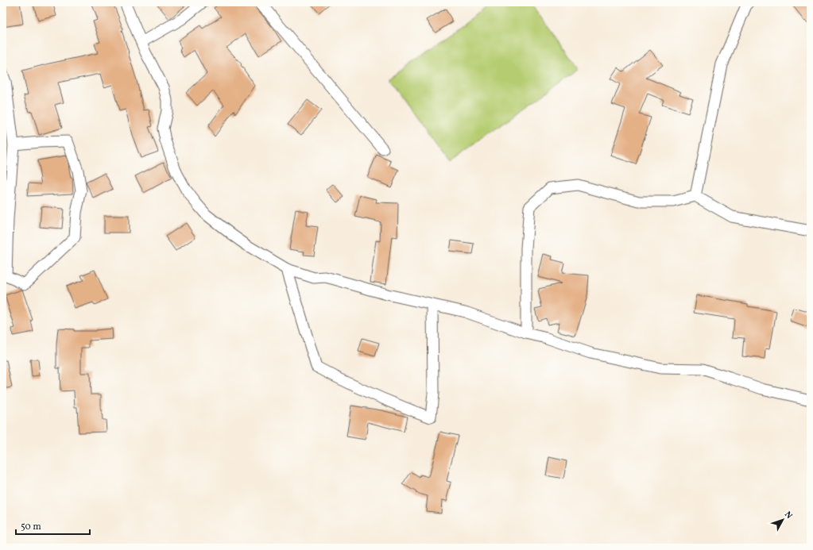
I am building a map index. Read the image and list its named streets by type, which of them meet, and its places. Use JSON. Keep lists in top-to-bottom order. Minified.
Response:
{"scale_bar":"50 m","north":"top right"}
